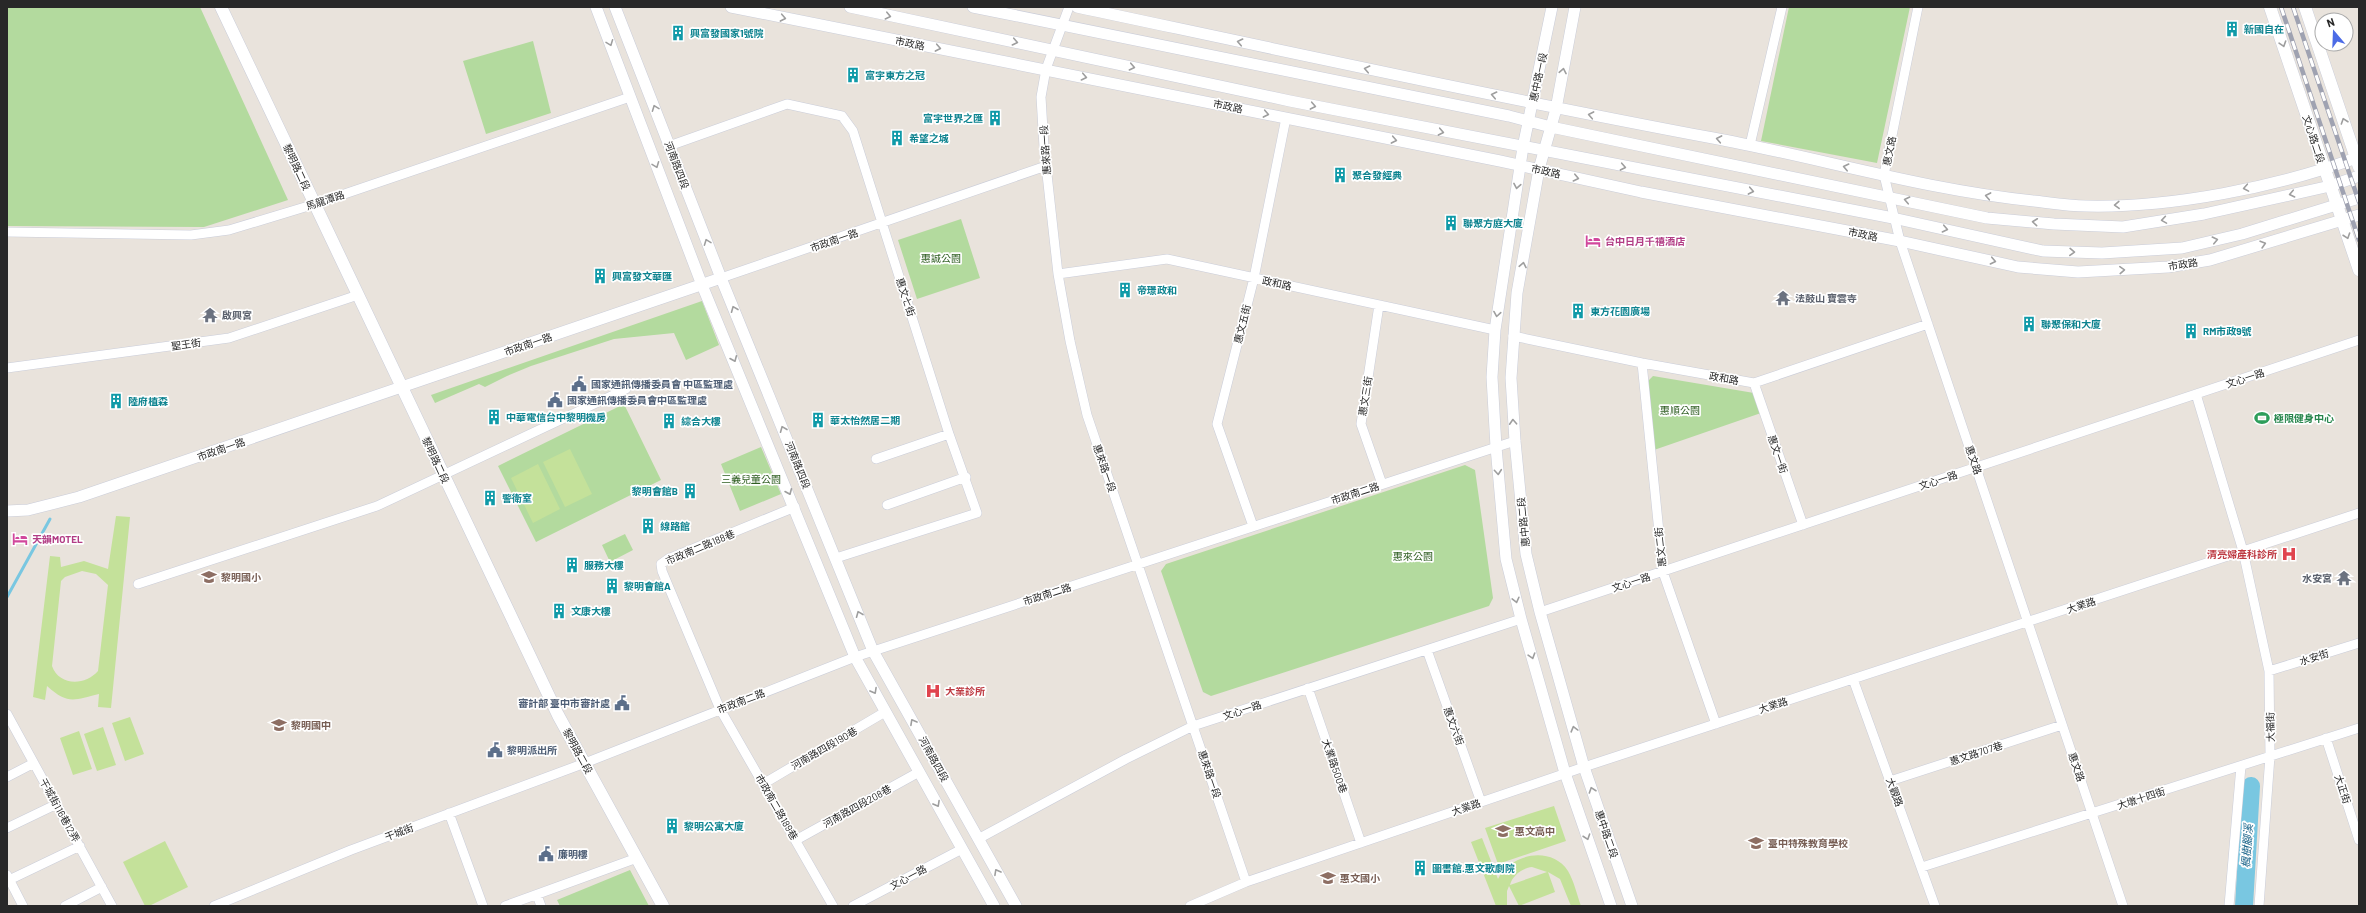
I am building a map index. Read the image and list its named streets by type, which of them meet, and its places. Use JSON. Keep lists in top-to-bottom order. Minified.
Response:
{"streets":{"main road":["文心路二段","黎明路二段"],"street":["市政路","惠中路一段","惠來路一段","惠文路","河南路四段","馬龍潭路","市政南一路","政和路","惠文七街","惠文五街","聖王街","文心一路","惠文三街","惠文一街","市政南二路","惠中路二段","市政南二路188巷","惠文二街","大業路","水安街","惠文六街","大福街","河南路四段190巷","惠文路707巷","大業路500巷","大正街","大觀路","大墩十四街","河南路四段208巷","市政南二路189巷","干城街116巷12弄","干城街"]},"crossings":[["市政路","惠中路一段"],["市政路","文心路二段"],["市政路","惠來路一段"],["市政路","惠文路"],["市政路","惠文五街"],["市政路","惠中路二段"],["惠中路一段","惠中路二段"],["惠來路一段","市政南一路"],["惠來路一段","政和路"],["惠來路一段","文心一路"],["惠來路一段","市政南二路"],["惠來路一段","大業路"],["惠文路","政和路"],["惠文路","文心一路"],["惠文路","大業路"],["惠文路","惠文路707巷"],["惠文路","大墩十四街"],["河南路四段","馬龍潭路"],["河南路四段","市政南一路"],["河南路四段","惠文七街"],["河南路四段","文心一路"],["河南路四段","市政南二路"],["河南路四段","市政南二路188巷"],["河南路四段","河南路四段190巷"],["河南路四段","河南路四段208巷"],["黎明路二段","馬龍潭路"],["黎明路二段","市政南一路"],["黎明路二段","聖王街"],["黎明路二段","市政南二路"],["黎明路二段","干城街"],["市政南一路","惠文七街"],["政和路","惠文五街"],["政和路","惠文三街"],["政和路","惠文一街"],["政和路","惠中路二段"],["政和路","惠文二街"],["惠文五街","市政南二路"],["文心一路","惠文一街"],["文心一路","惠中路二段"],["文心一路","惠文二街"],["文心一路","惠文六街"],["文心一路","大福街"],["文心一路","大業路500巷"],["惠文三街","市政南二路"],["市政南二路","惠中路二段"],["市政南二路","市政南二路188巷"],["市政南二路","市政南二路189巷"],["市政南二路","干城街"],["惠中路二段","大業路"],["市政南二路188巷","市政南二路189巷"],["惠文二街","大業路"],["大業路","惠文六街"],["大業路","大福街"],["大業路","大業路500巷"],["大業路","大觀路"],["水安街","大福街"],["大福街","大墩十四街"],["河南路四段190巷","市政南二路189巷"],["惠文路707巷","大觀路"],["大正街","大墩十四街"],["大觀路","大墩十四街"],["河南路四段208巷","市政南二路189巷"]],"water":["楓樹腳溪"],"parks":["惠誠公園","惠順公園","三義兒童公園","惠來公園"],"places":{"building":["新國自在","興富發國家1號院","富宇東方之冠","富宇世界之匯","希望之城","聚合發經典","聯聚方庭大廈","興富發文華匯","帝璟政和","東方花園廣場","聯聚保和大廈","RM市政9號","陸府植森","中華電信台中黎明機房","華太怡然居二期","綜合大樓","黎明會館B","警衛室","線路館","服務大樓","黎明會館A","文康大樓","黎明公寓大廈","圖書館.惠文歌劇院"],"hotel":["台中日月千禧酒店","天韻MOTEL"],"temple":["法鼓山 寶雲寺","啟興宮","水安宮"],"public building":["國家通訊傳播委員會 中區監理處","國家通訊傳播委員會中區監理處","審計部 臺中市審計處","黎明派出所","廉明樓"],"sports":["極限健身中心"],"hospital":["清亮婦產科診所","大業診所"],"school or university":["黎明國小","黎明國中","惠文高中","臺中特殊教育學校","惠文國小"]},"north":"top"}
